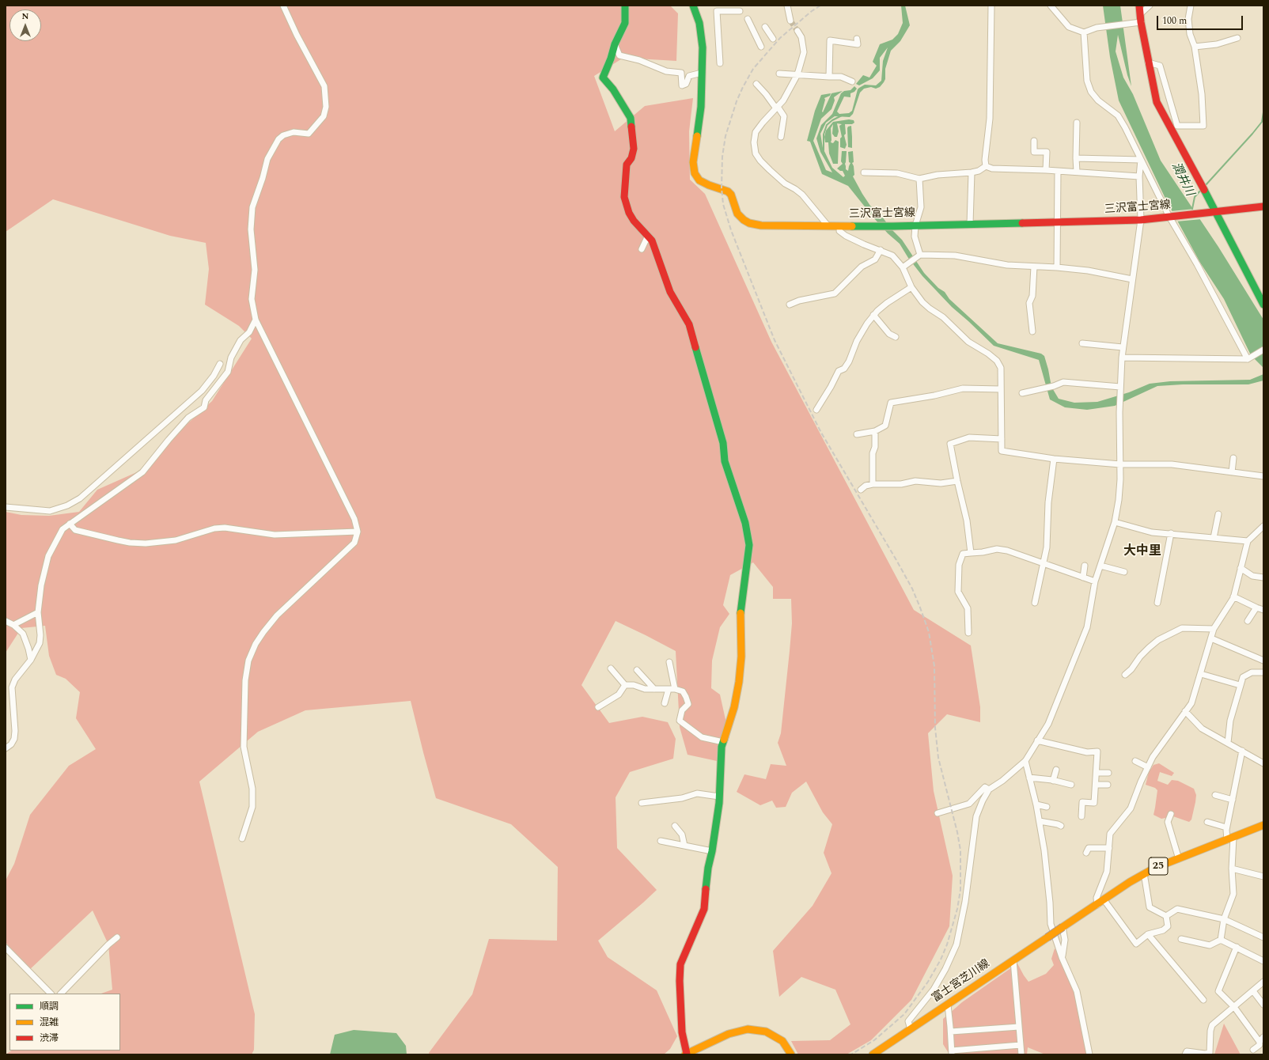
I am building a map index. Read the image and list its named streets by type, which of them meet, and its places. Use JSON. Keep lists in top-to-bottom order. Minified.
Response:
{"streets":{"street":["三沢富士宮線","25","富士宮芝川線"]},"crossings":[["25","富士宮芝川線"]],"districts":["大中里"],"water":["潤井川"],"legend":["順調","混雑","渋滞"],"scale_bar":"100 m","north":"top"}
